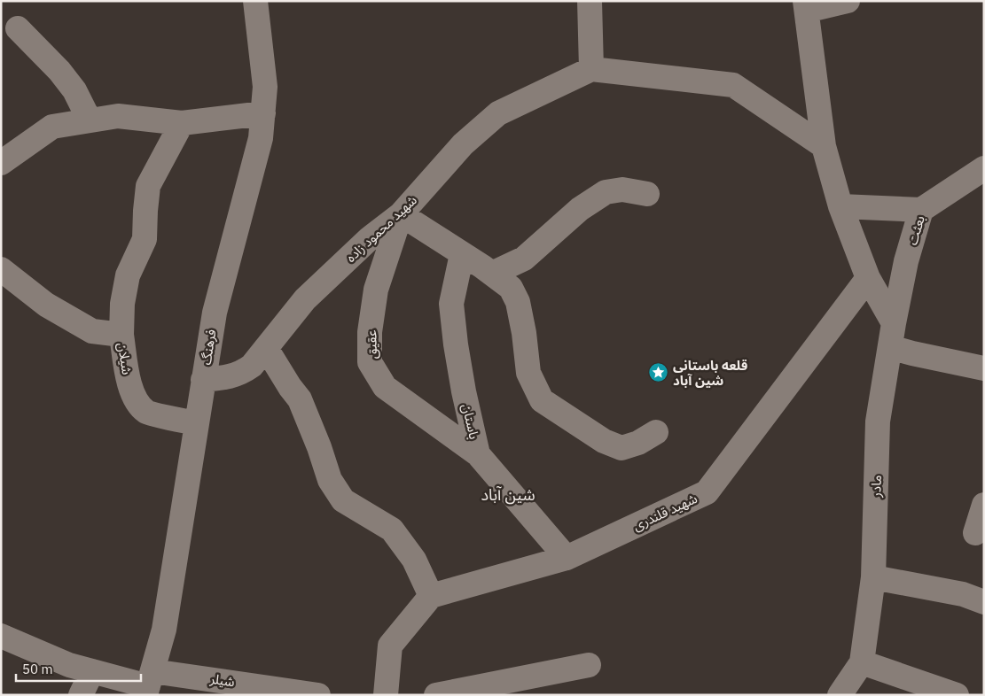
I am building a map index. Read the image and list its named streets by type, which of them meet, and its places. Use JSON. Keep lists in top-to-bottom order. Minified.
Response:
{"streets":{"street":["شهید محمود زاده","بعثت","عقیق","فرهنگ","شیلان","باستان","مادر","شهید قلندری","شیلر"]},"crossings":[["شهید محمود زاده","عقیق"],["شهید محمود زاده","فرهنگ"],["بعثت","مادر"],["عقیق","باستان"],["فرهنگ","شیلان"],["فرهنگ","شیلر"],["باستان","شهید قلندری"]],"districts":["شین آباد"],"places":{"place":["قلعه باستانی شین آباد"]},"scale_bar":"50 m"}
